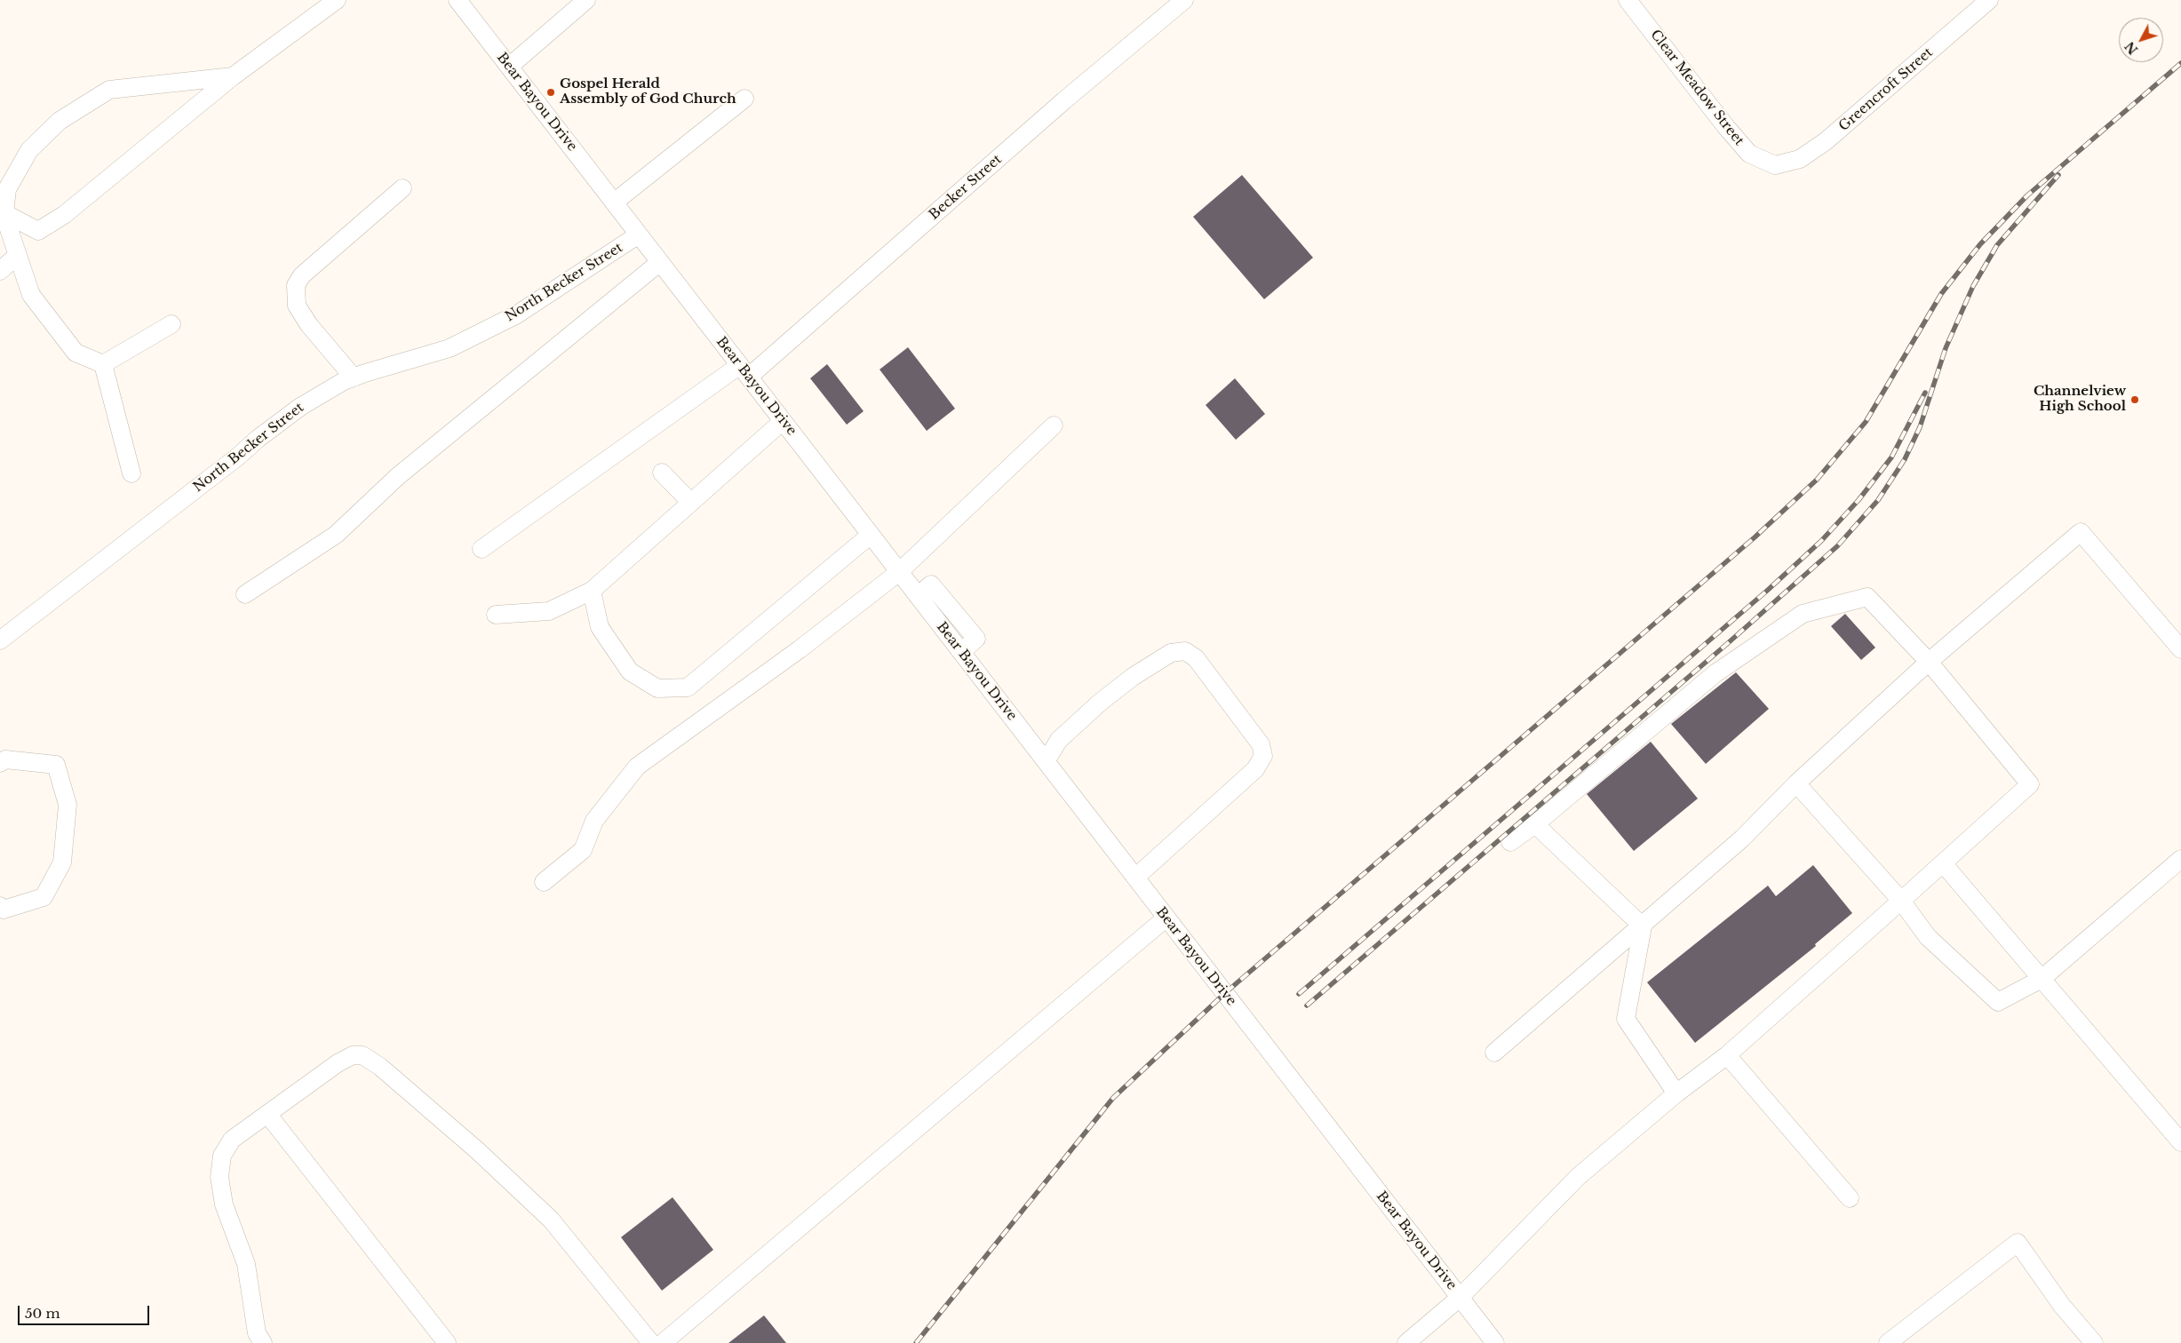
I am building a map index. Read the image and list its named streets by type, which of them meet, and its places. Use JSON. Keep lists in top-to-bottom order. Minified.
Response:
{"streets":{"street":["Clear Meadow Street","Greencroft Street","Bear Bayou Drive","Becker Street","North Becker Street"]},"crossings":[["Clear Meadow Street","Greencroft Street"],["Bear Bayou Drive","Becker Street"],["Bear Bayou Drive","North Becker Street"]],"places":["Gospel Herald Assembly of God Church","Channelview High School"],"scale_bar":"50 m","north":"bottom left"}
